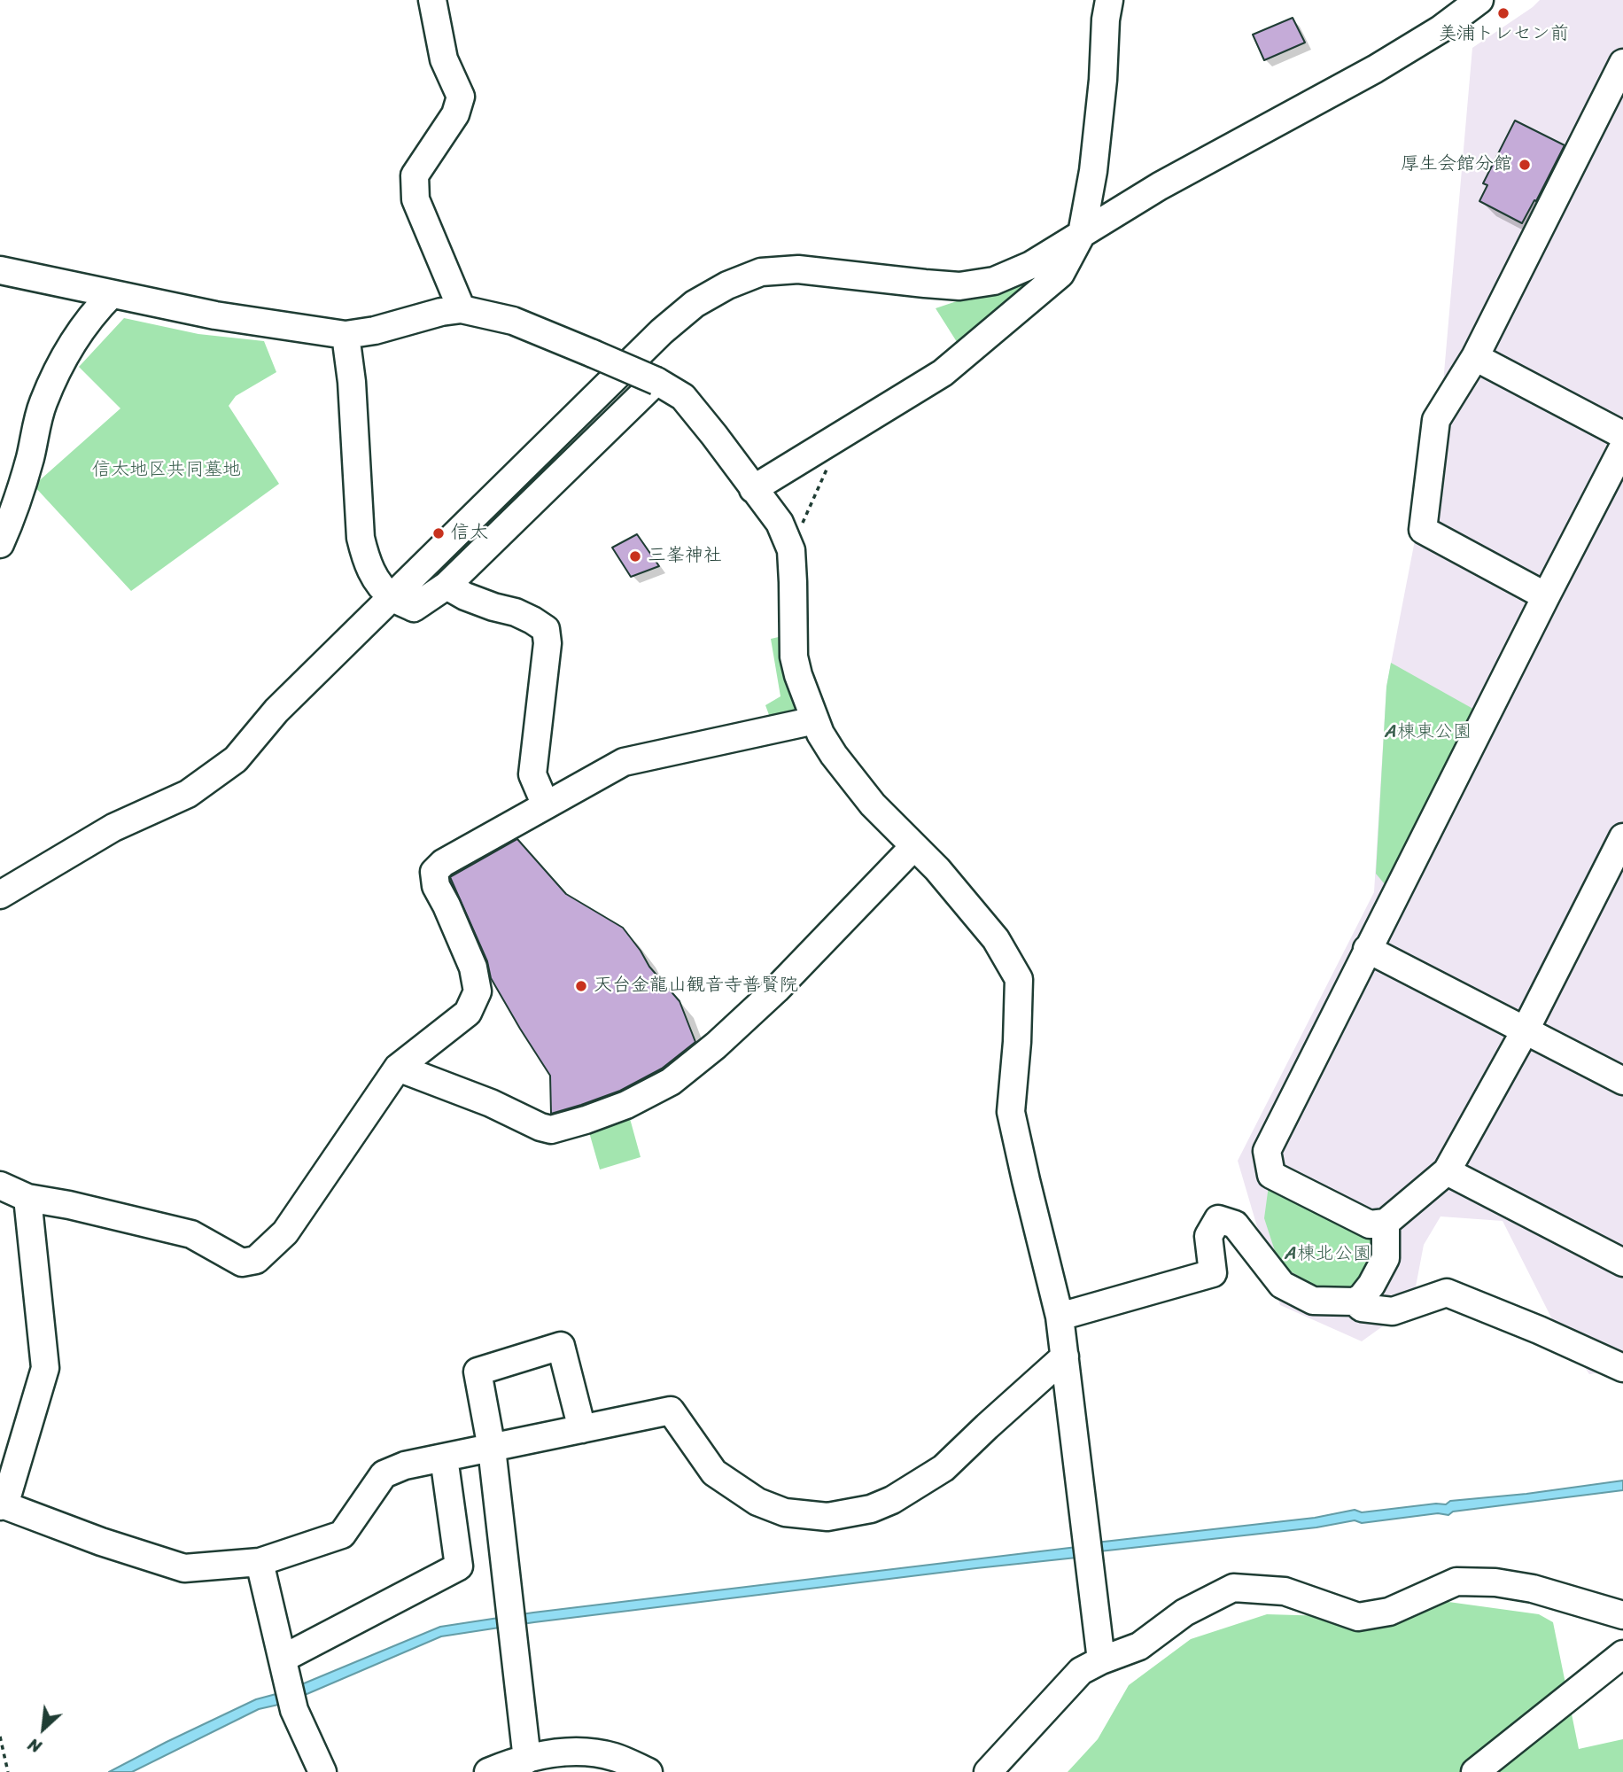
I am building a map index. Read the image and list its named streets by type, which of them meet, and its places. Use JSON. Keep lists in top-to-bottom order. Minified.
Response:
{"parks":["信太地区共同墓地","A棟東公園","A棟北公園"],"places":["美浦トレセン前","厚生会館分館","信太","三峯神社","天台金龍山観音寺普賢院"],"north":"bottom left"}
